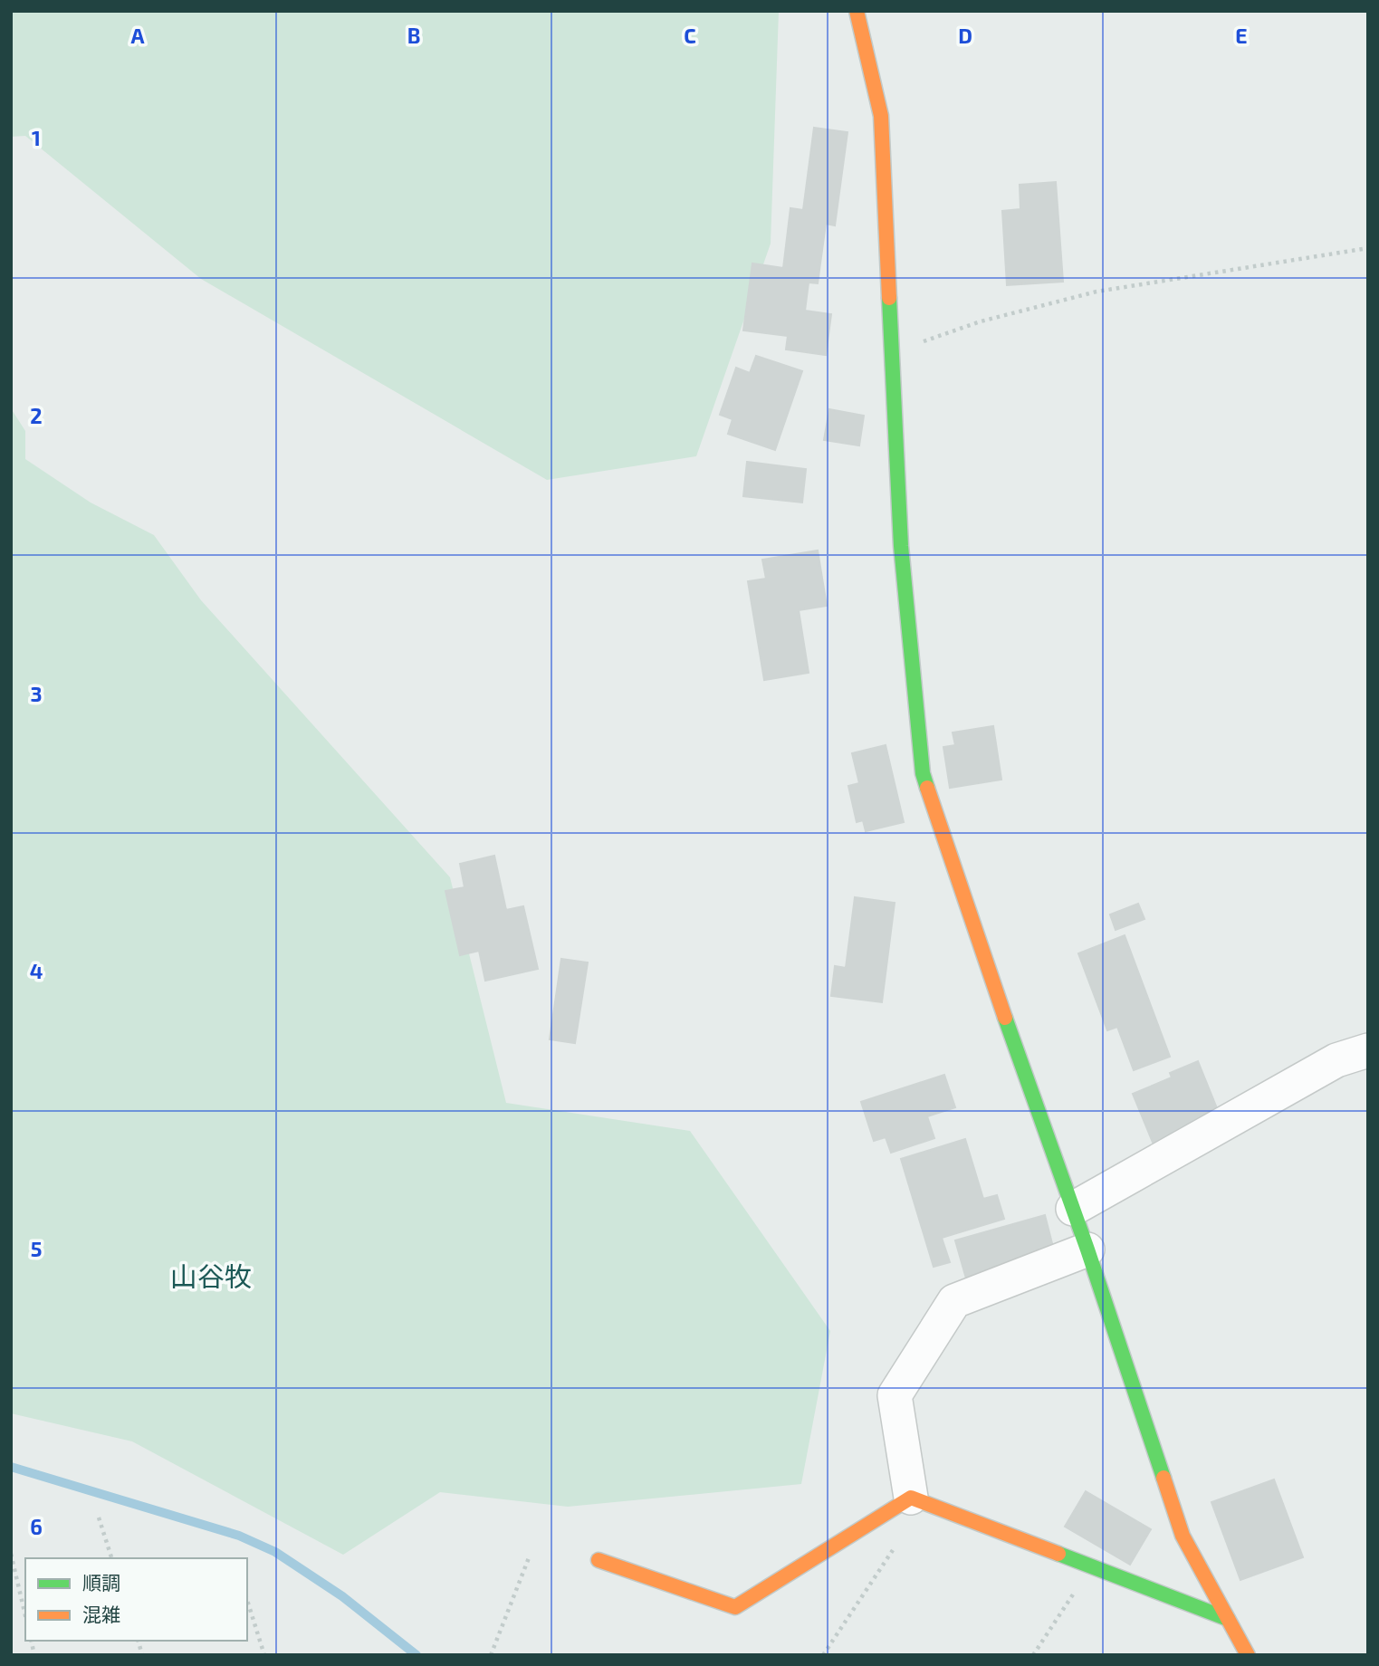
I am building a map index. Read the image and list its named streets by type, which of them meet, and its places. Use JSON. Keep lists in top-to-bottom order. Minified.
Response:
{"districts":["山谷牧"],"legend":["順調","混雑"],"grid":{"columns":["A","B","C","D","E"],"rows":["1","2","3","4","5","6"]}}
